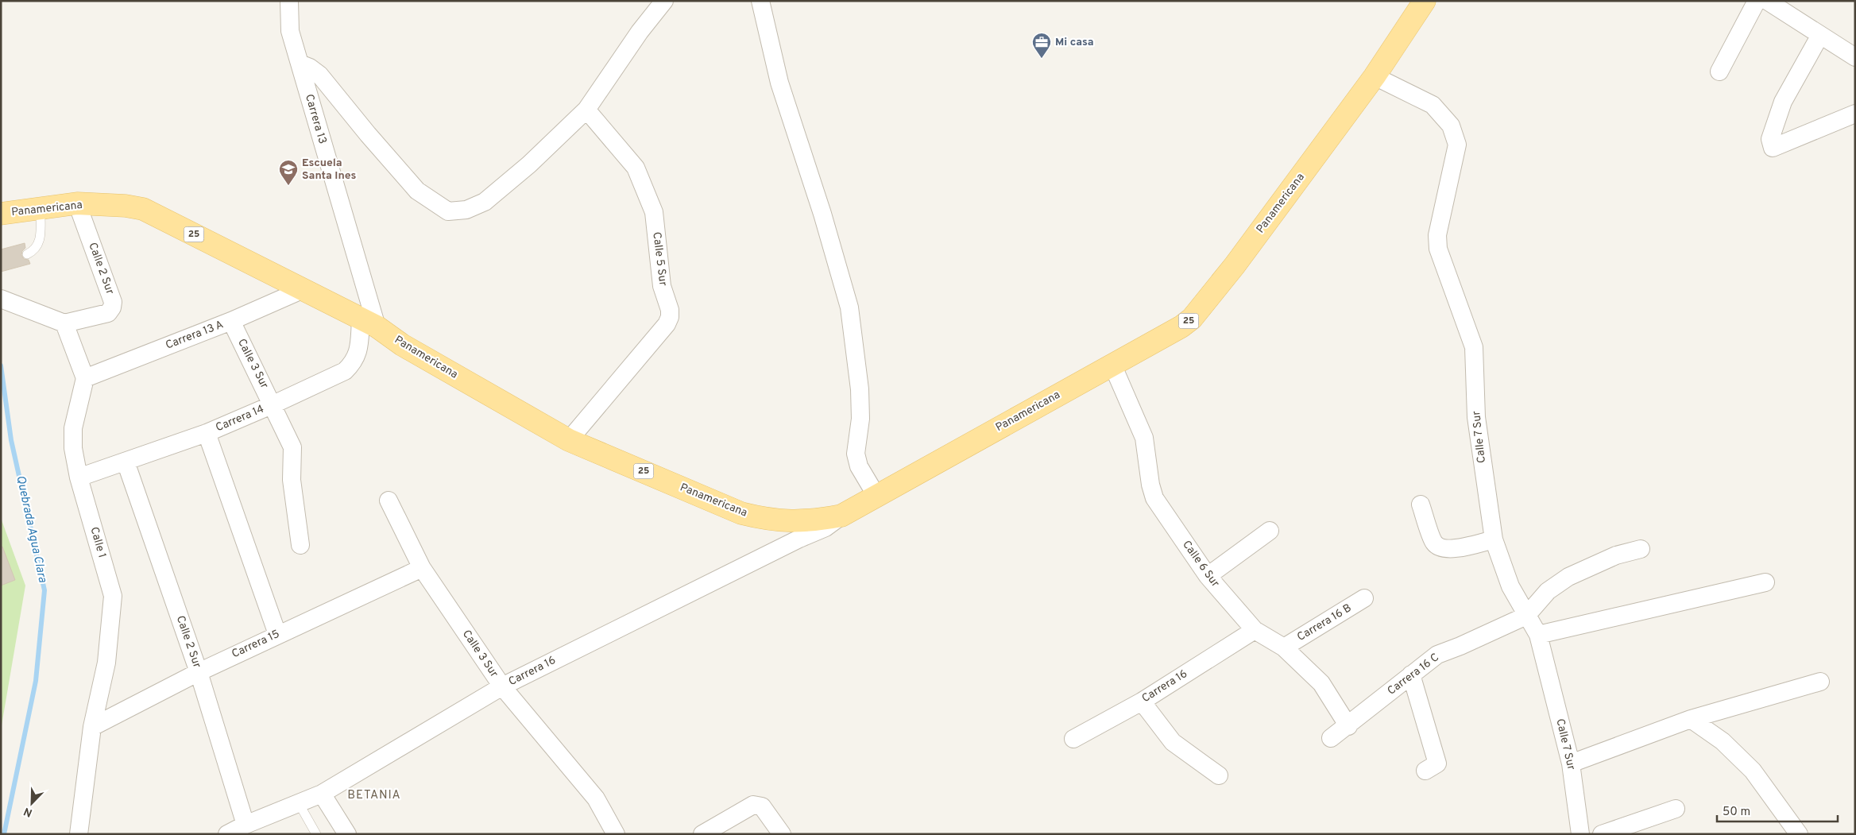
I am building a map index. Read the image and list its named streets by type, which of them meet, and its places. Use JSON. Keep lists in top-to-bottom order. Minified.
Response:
{"streets":{"main road":["Panamericana","25"],"street":["Carrera 13","Calle 5 Sur","Calle 2 Sur","Carrera 13 A","Calle 3 Sur","Carrera 14","Calle 7 Sur","Calle 1","Calle 6 Sur","Carrera 16 B","Carrera 15","Carrera 16","Carrera 16 C"]},"crossings":[["Carrera 13","Panamericana"],["Carrera 13","Carrera 14"],["Panamericana","Calle 5 Sur"],["Panamericana","Calle 2 Sur"],["Panamericana","Carrera 13 A"],["Panamericana","Carrera 14"],["Panamericana","Calle 7 Sur"],["Panamericana","Calle 6 Sur"],["Panamericana","Carrera 16"],["Calle 2 Sur","Carrera 14"],["Calle 2 Sur","Carrera 15"],["Calle 2 Sur","Carrera 16"],["Carrera 13 A","Calle 3 Sur"],["Carrera 13 A","Calle 1"],["Calle 3 Sur","Carrera 14"],["Calle 3 Sur","Carrera 15"],["Calle 3 Sur","Carrera 16"],["Carrera 14","Calle 1"],["Calle 7 Sur","Carrera 16 C"],["Calle 1","Carrera 15"],["Calle 6 Sur","Carrera 16 B"],["Calle 6 Sur","Carrera 16"],["Calle 6 Sur","Carrera 16 C"]],"districts":["BETANIA"],"water":["Quebrada Agua Clara"],"places":{"office":["Mi casa"],"school or university":["Escuela Santa Ines"]},"scale_bar":"50 m","north":"bottom left"}
